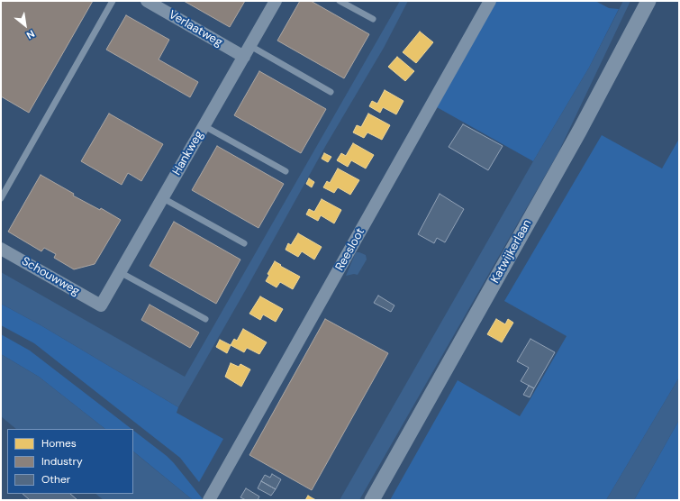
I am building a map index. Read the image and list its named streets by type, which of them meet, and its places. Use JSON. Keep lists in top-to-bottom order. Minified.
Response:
{"streets":{"street":["Verlaatweg","Hankweg","Reesloot","Katwijkerlaan","Schouwweg"]},"crossings":[["Verlaatweg","Hankweg"],["Hankweg","Schouwweg"]],"legend":["Homes","Industry","Other"],"north":"bottom right"}
